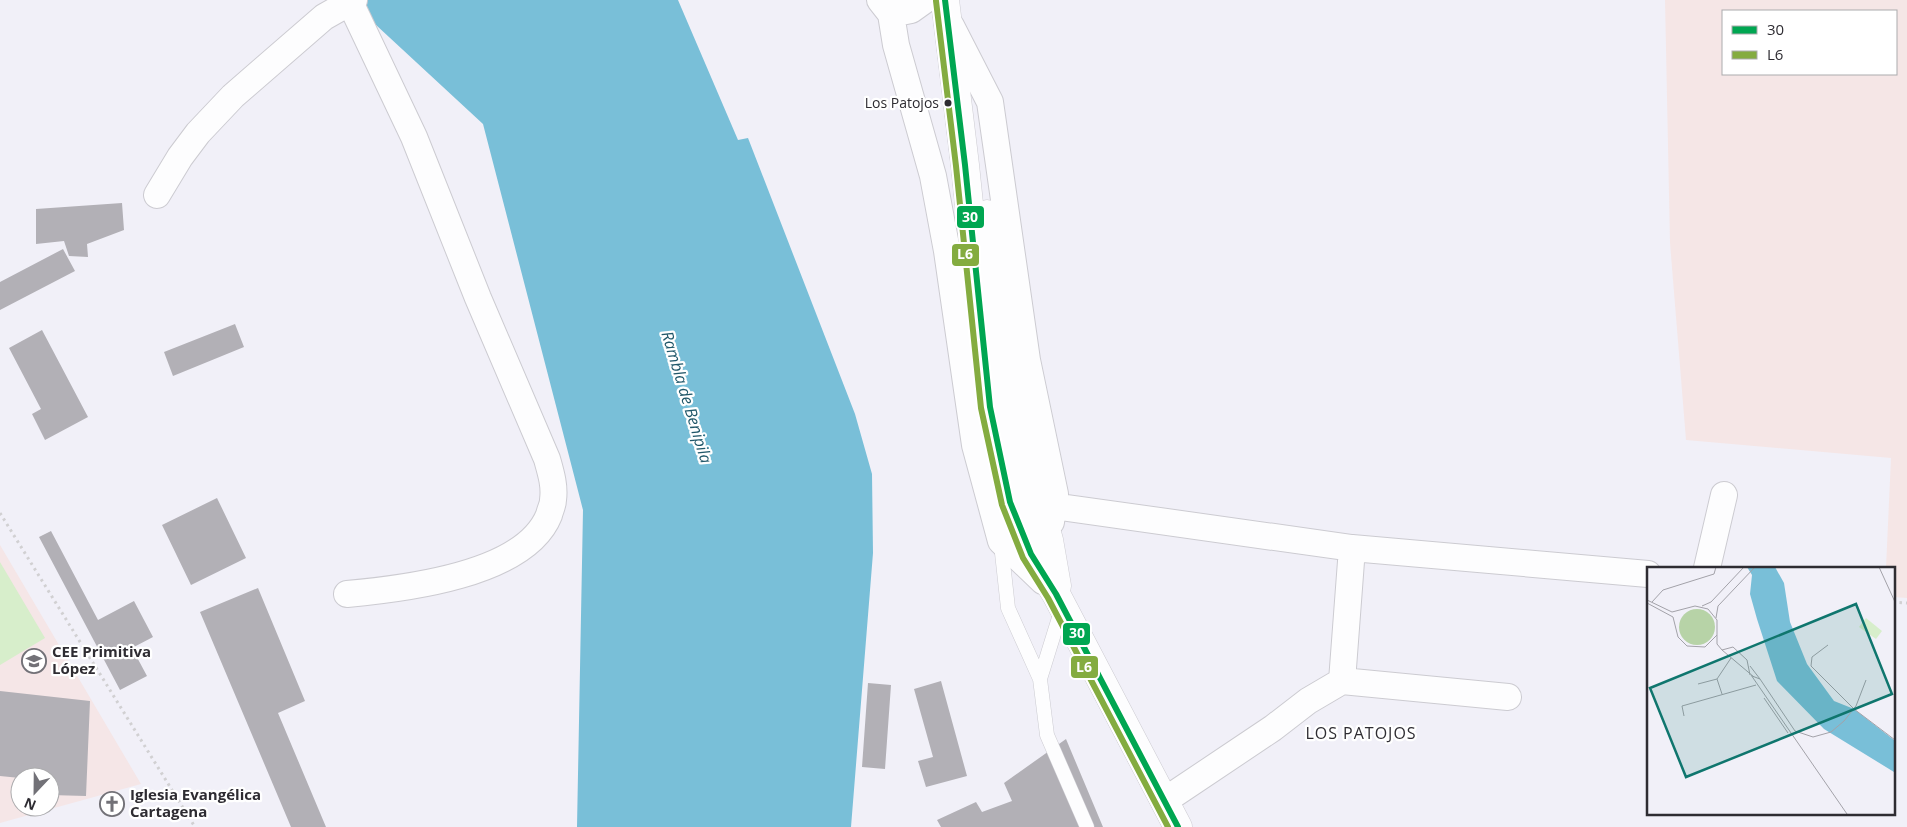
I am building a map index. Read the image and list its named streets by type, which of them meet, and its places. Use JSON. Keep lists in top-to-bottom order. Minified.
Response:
{"districts":["LOS PATOJOS"],"water":["Rambla de Benipila"],"places":{"other":["Los Patojos"],"school or university":["CEE Primitiva López"],"church":["Iglesia Evangélica Cartagena"]},"lines":["transit line 30","transit line L6"],"legend":["30","L6"],"north":"bottom"}
